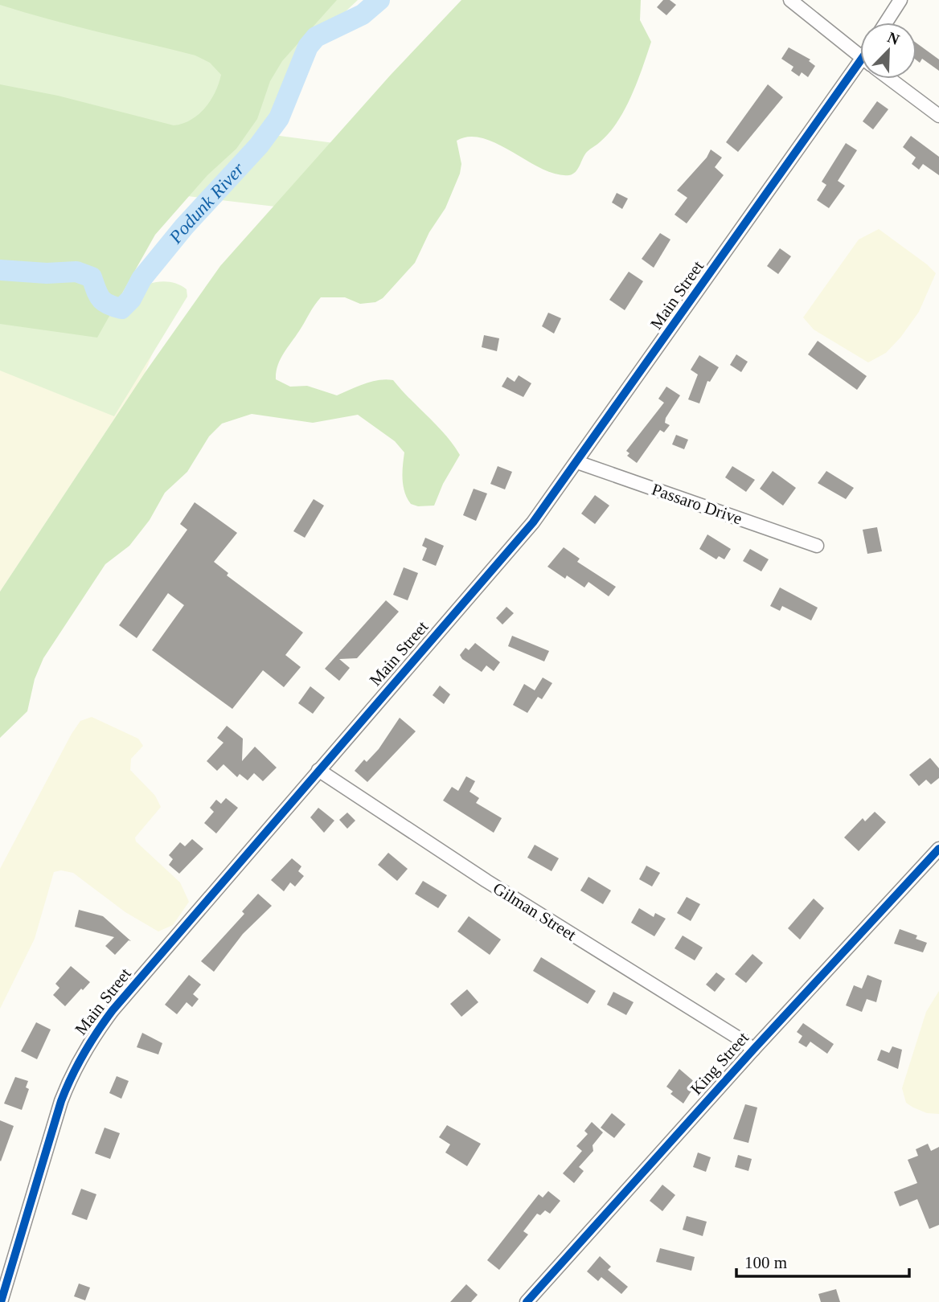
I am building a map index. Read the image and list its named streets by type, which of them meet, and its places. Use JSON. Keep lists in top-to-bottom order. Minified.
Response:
{"streets":{"street":["Main Street","Passaro Drive","Gilman Street","King Street"]},"crossings":[["Main Street","Passaro Drive"],["Main Street","Gilman Street"],["Gilman Street","King Street"]],"water":["Podunk River"],"scale_bar":"100 m","north":"top right"}
